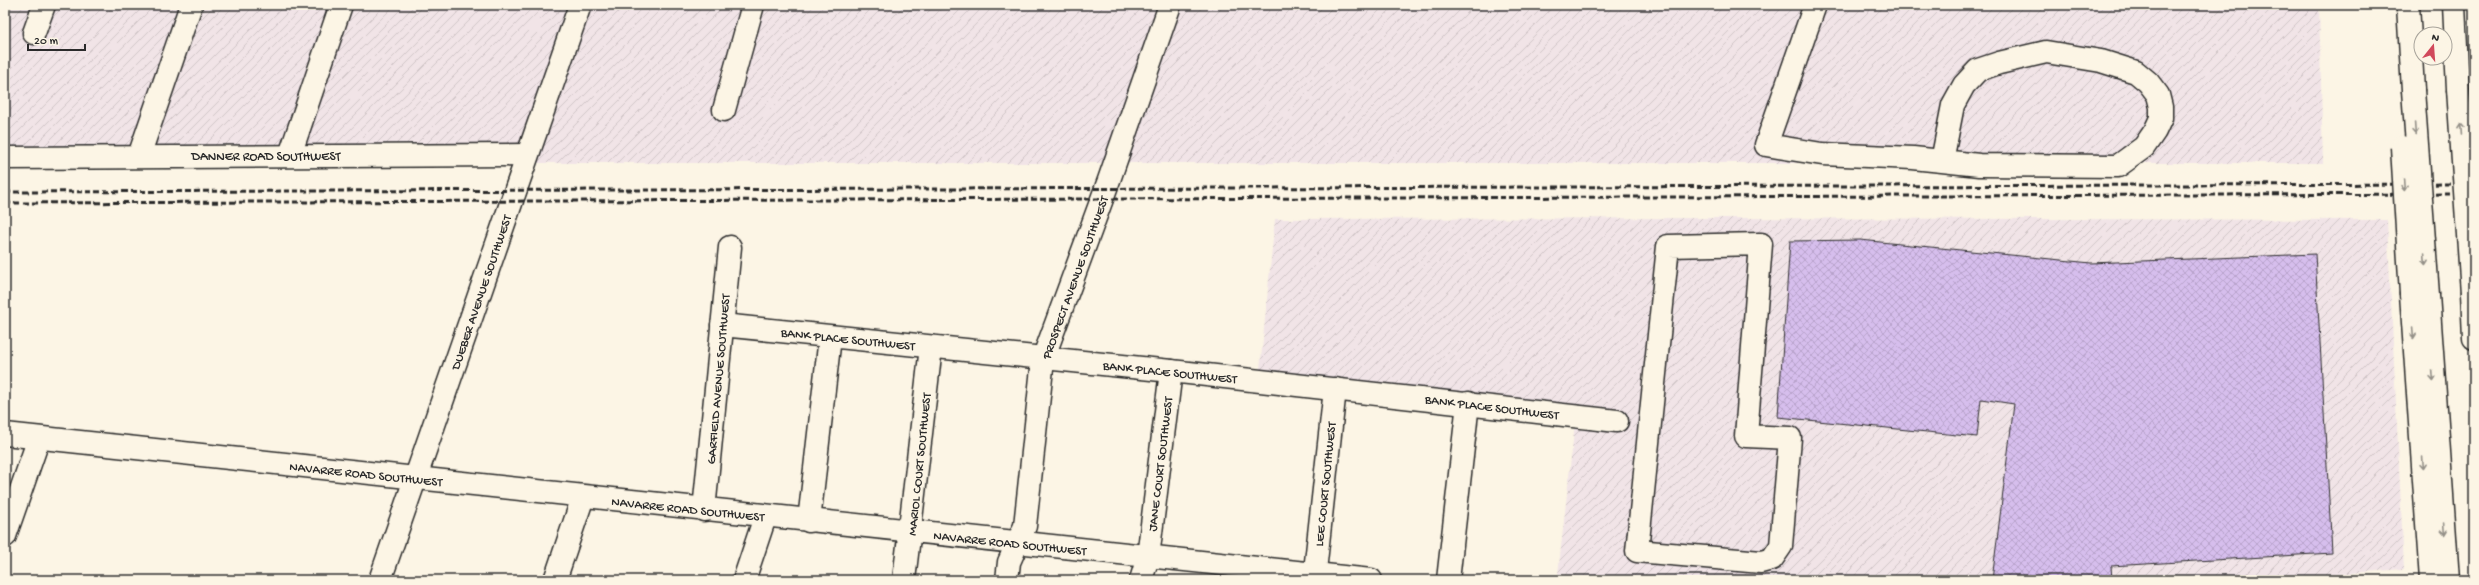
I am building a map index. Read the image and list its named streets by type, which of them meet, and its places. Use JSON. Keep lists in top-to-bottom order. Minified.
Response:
{"streets":{"main road":["DANNER ROAD SOUTHWEST","PROSPECT AVENUE SOUTHWEST","DUEBER AVENUE SOUTHWEST","BANK PLACE SOUTHWEST","GARFIELD AVENUE SOUTHWEST","MARIOL COURT SOUTHWEST","JANE COURT SOUTHWEST","NAVARRE ROAD SOUTHWEST","LEE COURT SOUTHWEST"]},"crossings":[["DANNER ROAD SOUTHWEST","DUEBER AVENUE SOUTHWEST"],["PROSPECT AVENUE SOUTHWEST","BANK PLACE SOUTHWEST"],["PROSPECT AVENUE SOUTHWEST","NAVARRE ROAD SOUTHWEST"],["DUEBER AVENUE SOUTHWEST","NAVARRE ROAD SOUTHWEST"],["BANK PLACE SOUTHWEST","GARFIELD AVENUE SOUTHWEST"],["BANK PLACE SOUTHWEST","MARIOL COURT SOUTHWEST"],["BANK PLACE SOUTHWEST","JANE COURT SOUTHWEST"],["BANK PLACE SOUTHWEST","LEE COURT SOUTHWEST"],["GARFIELD AVENUE SOUTHWEST","NAVARRE ROAD SOUTHWEST"],["MARIOL COURT SOUTHWEST","NAVARRE ROAD SOUTHWEST"],["JANE COURT SOUTHWEST","NAVARRE ROAD SOUTHWEST"],["NAVARRE ROAD SOUTHWEST","LEE COURT SOUTHWEST"]],"scale_bar":"20 m","north":"top"}
